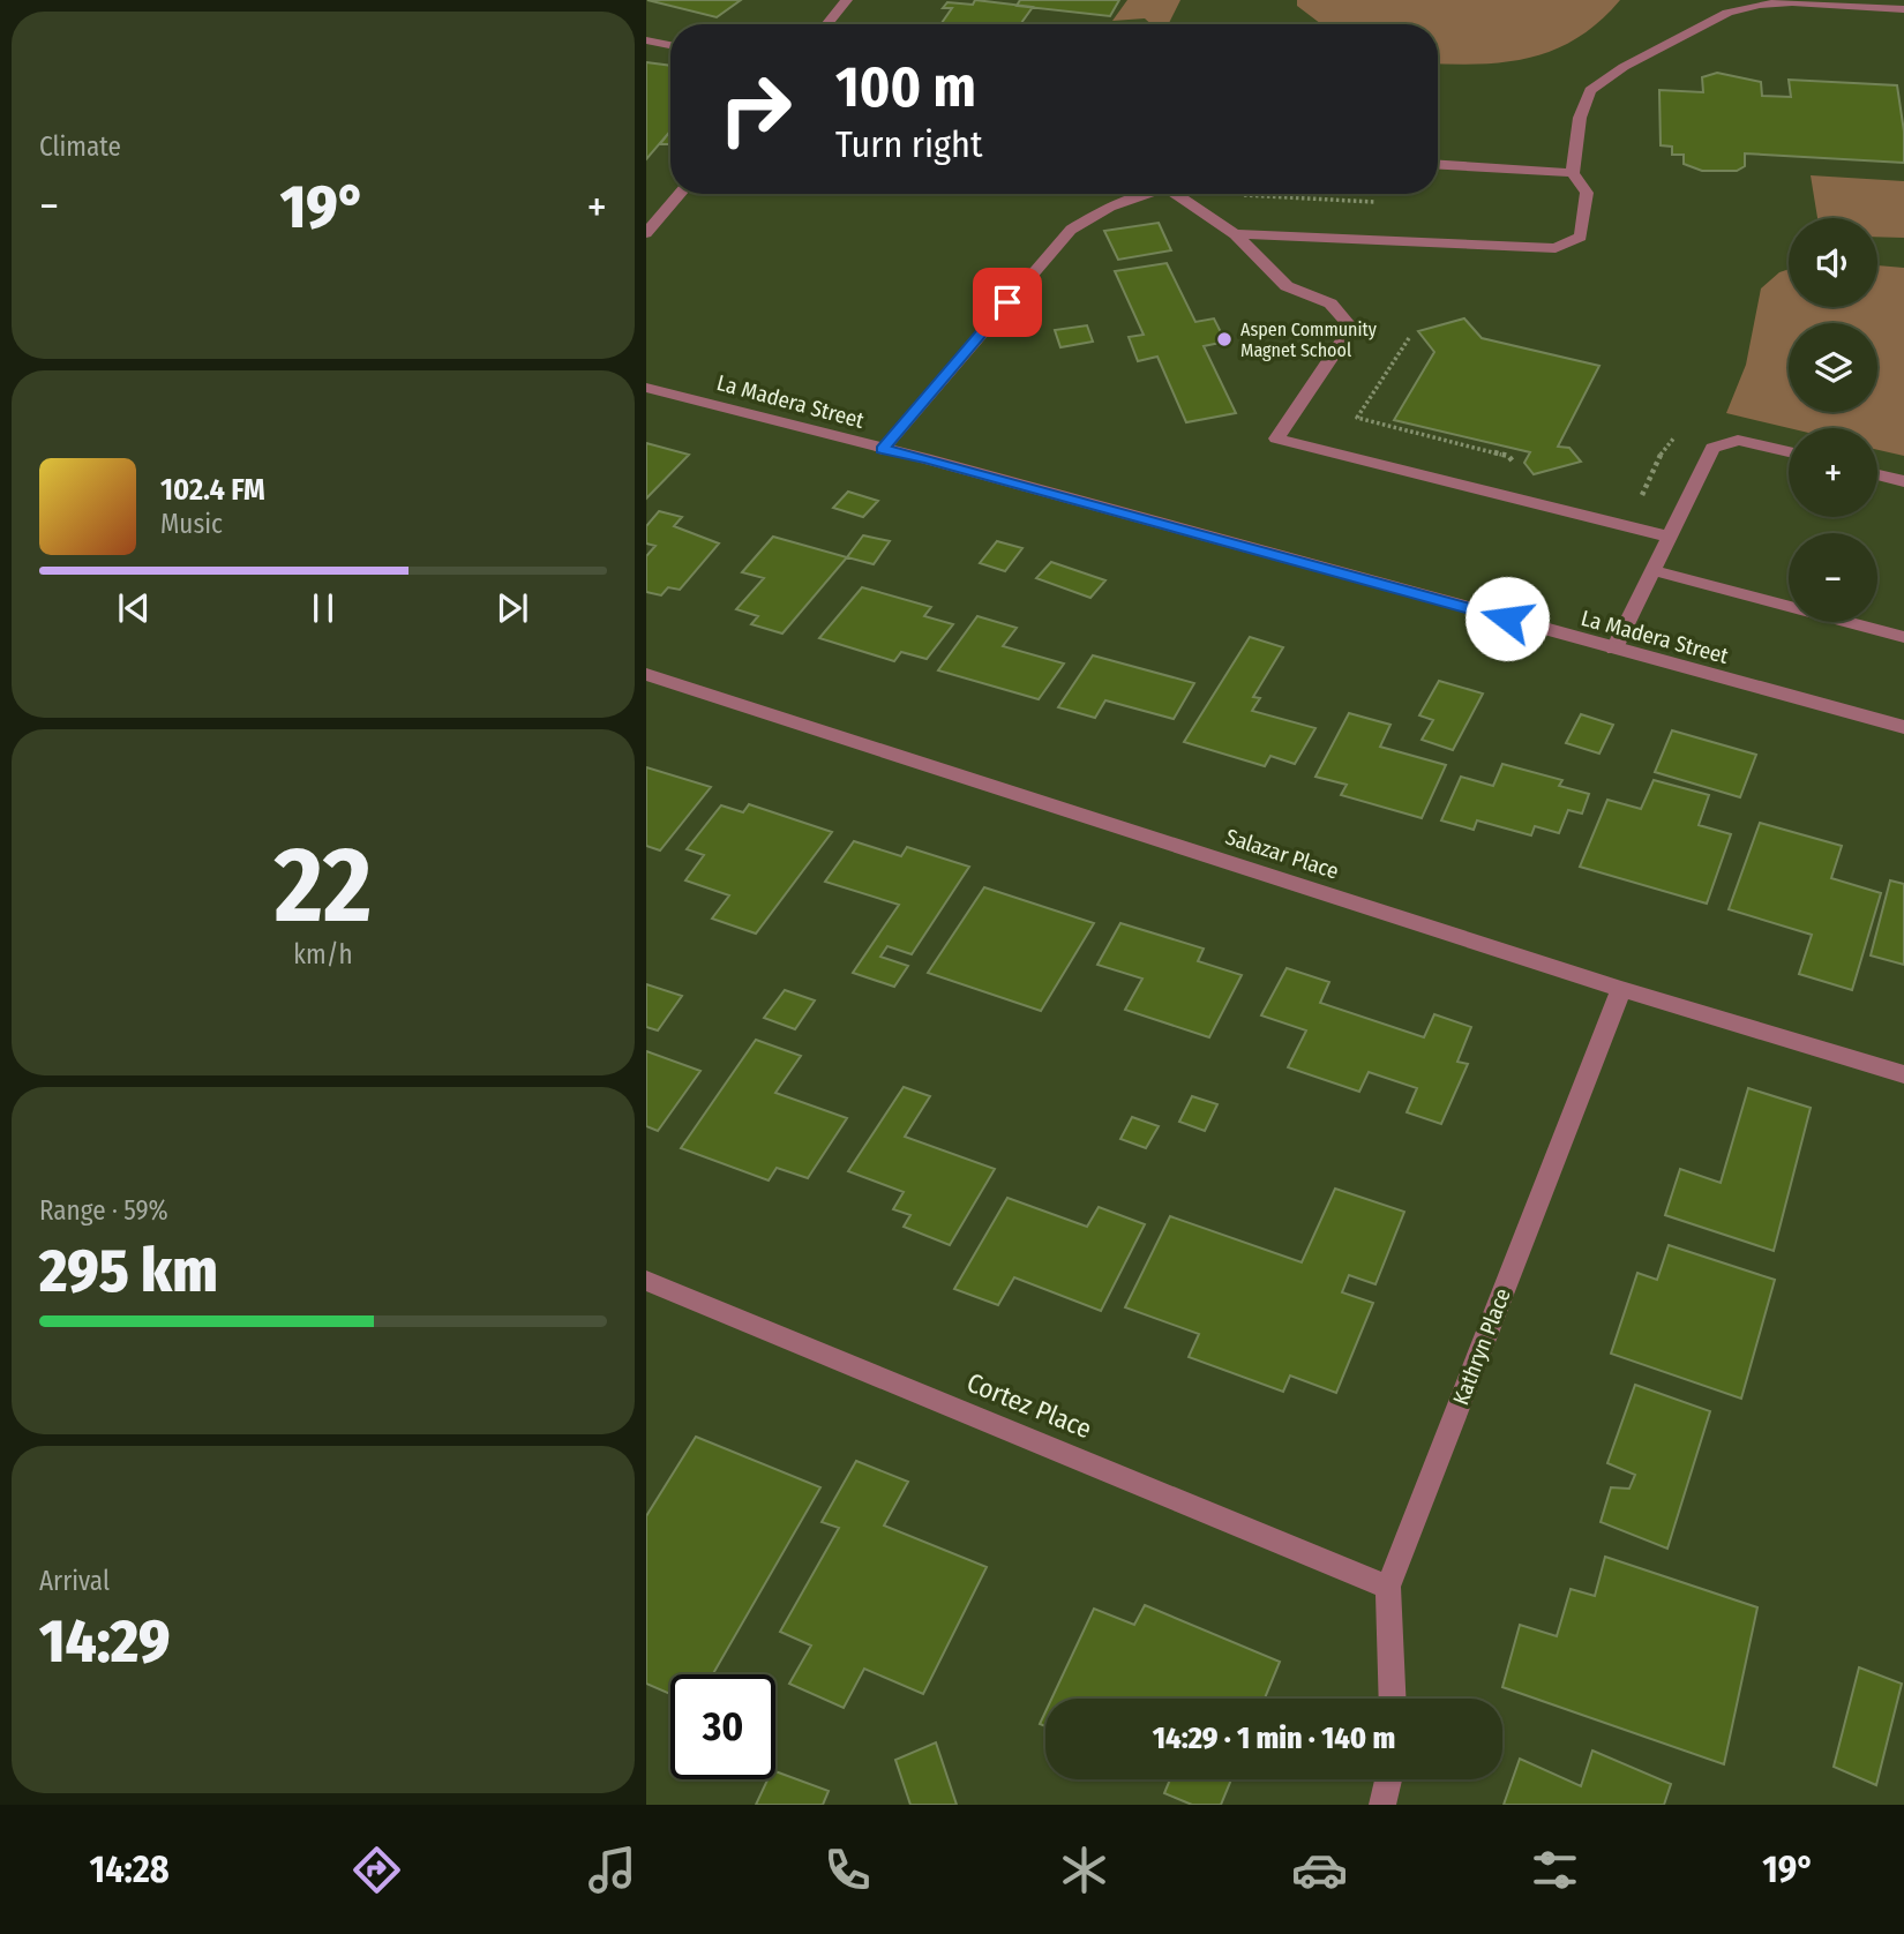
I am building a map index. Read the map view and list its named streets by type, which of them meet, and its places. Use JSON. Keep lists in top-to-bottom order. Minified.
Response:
{"streets":{"street":["La Madera Street","Salazar Place","Kathryn Place","Cortez Place"]},"crossings":[["Salazar Place","Kathryn Place"],["Kathryn Place","Cortez Place"]],"places":["Aspen Community Magnet School"],"page":{"tile":["Climate",["22","km/h"],["Range · 59%","295 km"],["Arrival","14:29"]],"turn":["100 m","Turn right"],"heat":["−","19°","+"],"map_buttons":["+","−"],"song":["102.4 FM","Music"],"limit":"30","trip":"14:29 · 1 min · 140 m","tabs":["14:28","19°"]}}
